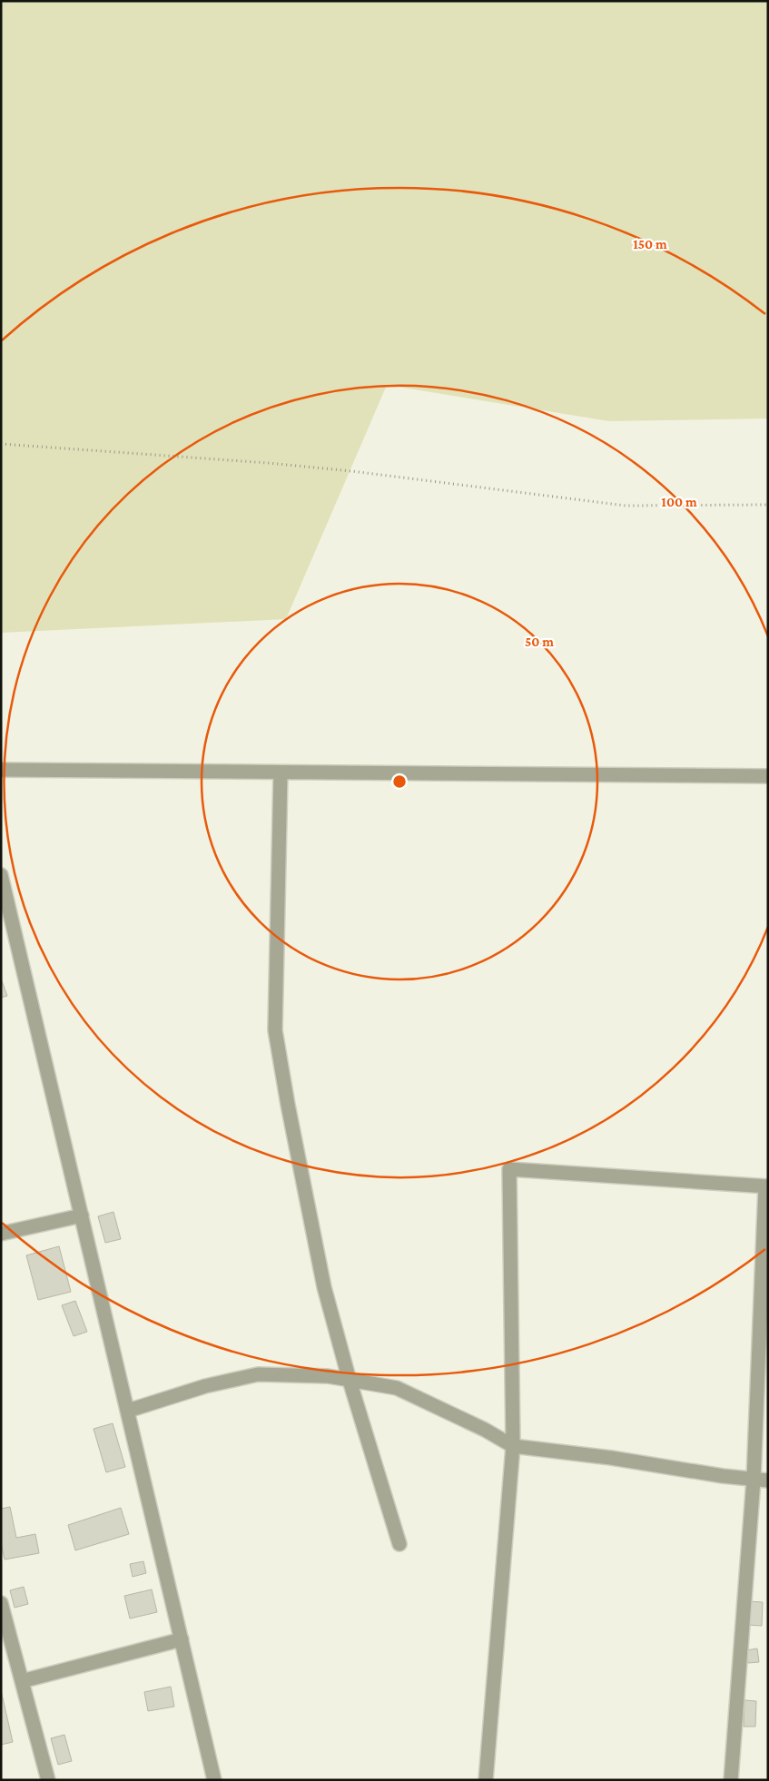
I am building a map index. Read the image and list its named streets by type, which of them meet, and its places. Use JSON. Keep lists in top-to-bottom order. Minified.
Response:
{"rings":["150 m","100 m","50 m"]}
